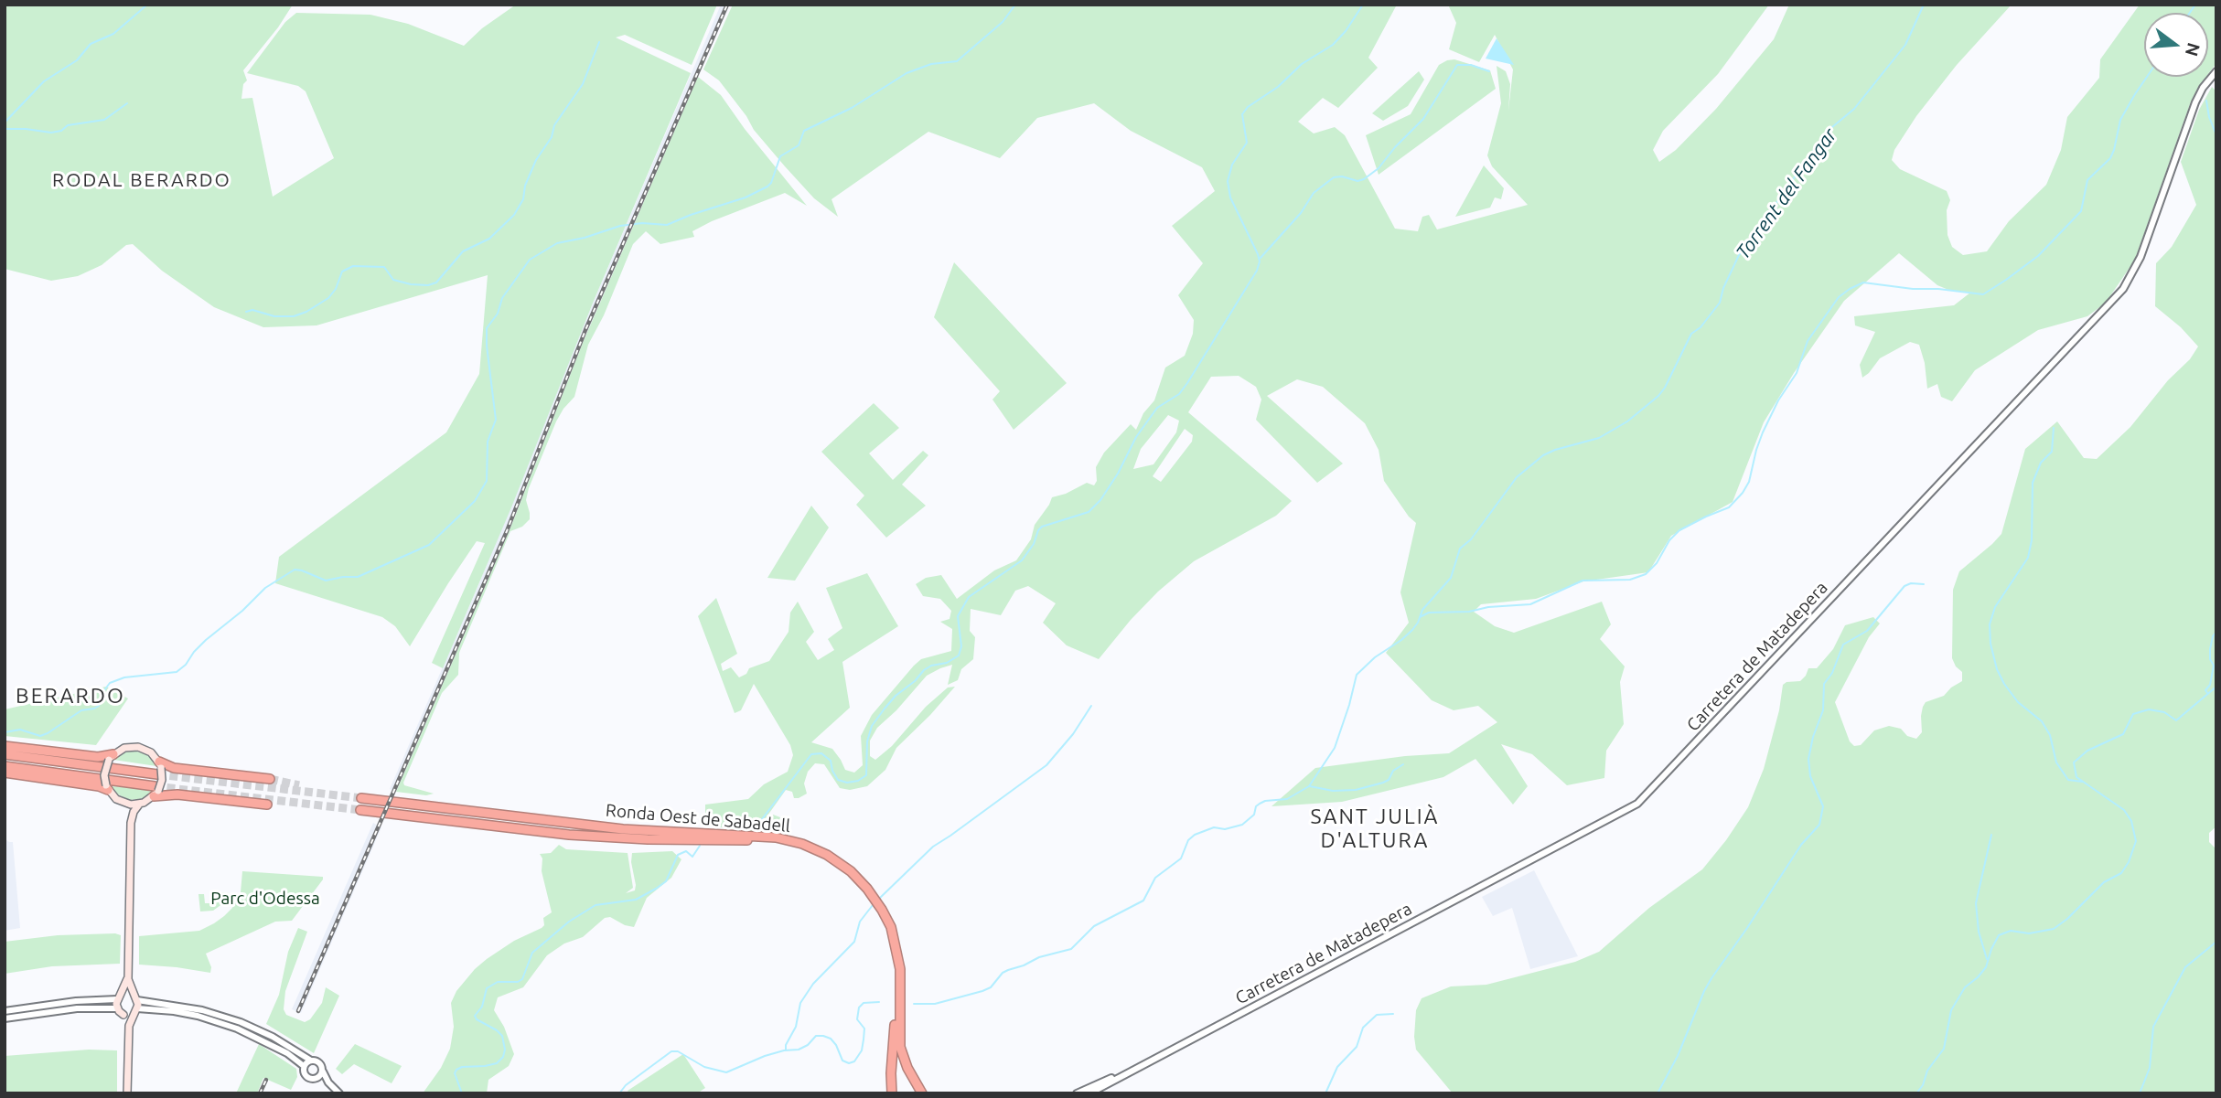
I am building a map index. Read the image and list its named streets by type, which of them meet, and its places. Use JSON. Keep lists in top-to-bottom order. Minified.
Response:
{"streets":{"highway":["Ronda Oest de Sabadell"],"street":["Carretera de Matadepera"]},"districts":["RODAL BERARDO","BERARDO","SANT JULIÀ D'ALTURA"],"water":["Torrent del Fangar"],"parks":["Parc d'Odessa"],"north":"right"}
